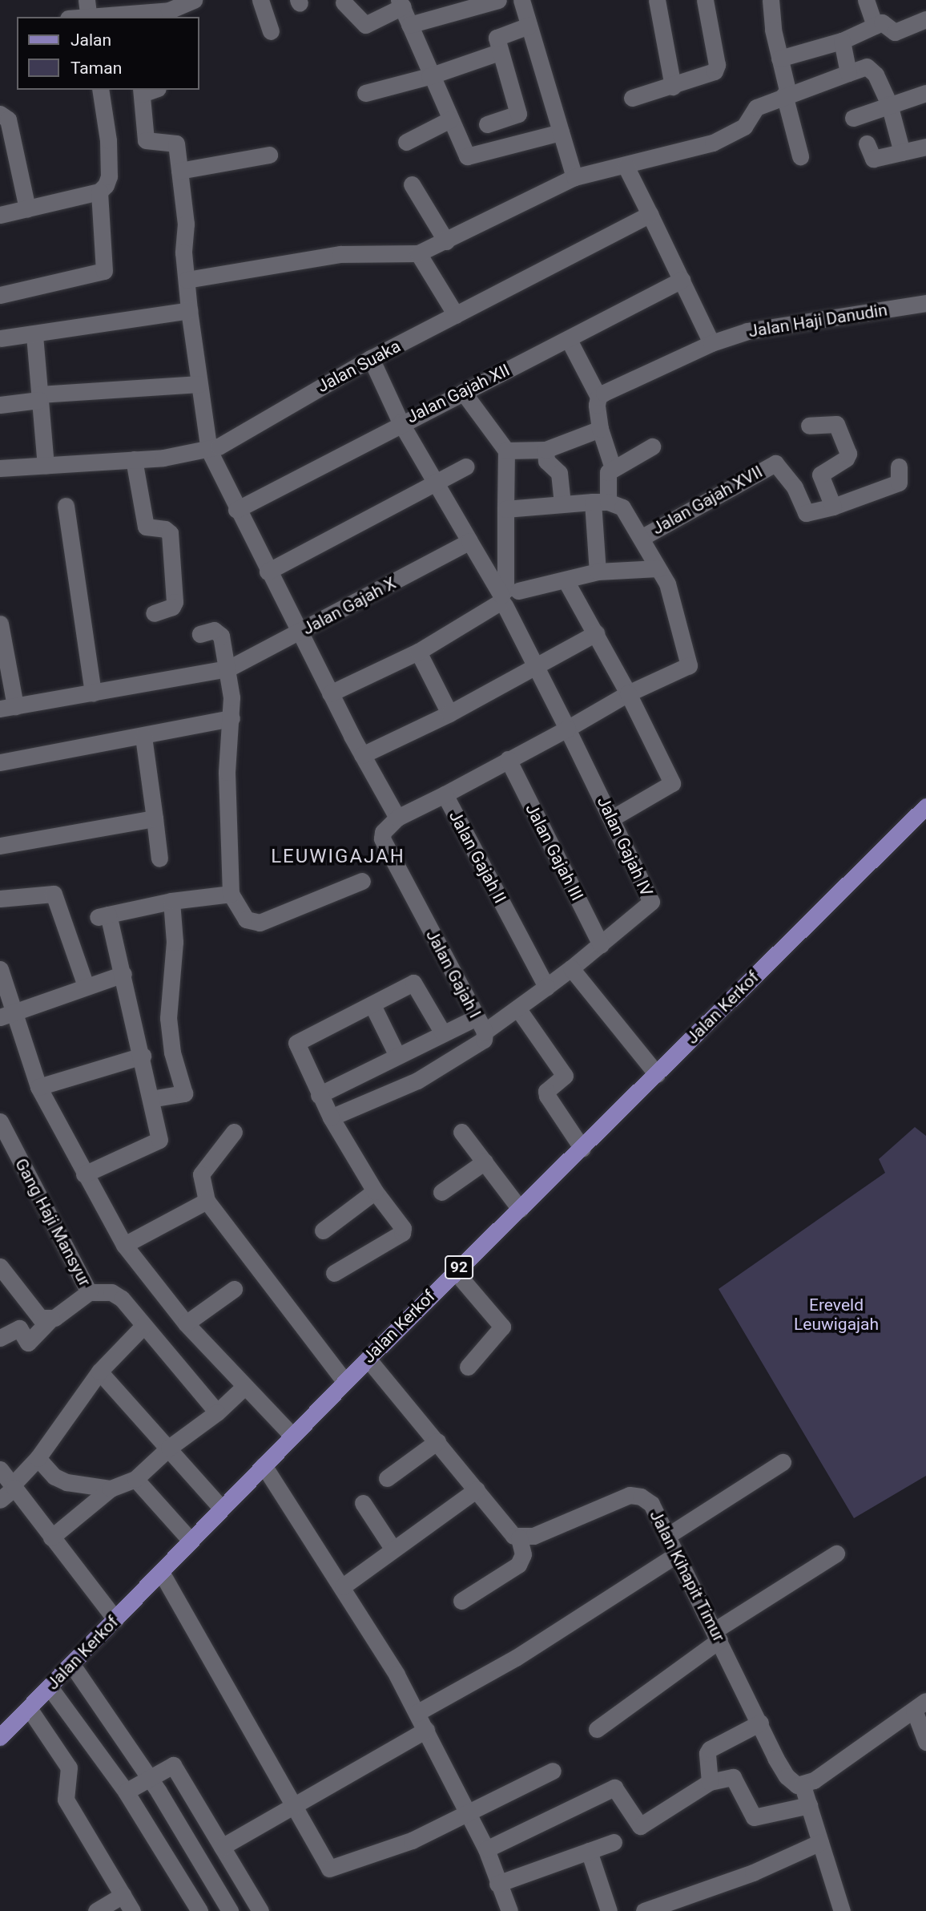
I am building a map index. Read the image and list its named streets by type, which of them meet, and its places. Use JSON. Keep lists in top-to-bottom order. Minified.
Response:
{"streets":{"main road":["Jalan Kerkof","92"],"street":["Jalan Haji Danudin","Jalan Suaka","Jalan Gajah XII","Jalan Gajah XVII","Jalan Gajah X","Jalan Gajah IV","Jalan Gajah III","Jalan Gajah II","Jalan Gajah I","Gang Haji Mansyur","Jalan Kihapit Timur"]},"crossings":[["Jalan Gajah IV","Jalan Gajah III"],["Jalan Gajah IV","Jalan Gajah II"],["Jalan Gajah III","Jalan Gajah II"]],"districts":["LEUWIGAJAH"],"parks":["Ereveld Leuwigajah"],"legend":["Jalan","Taman"]}
